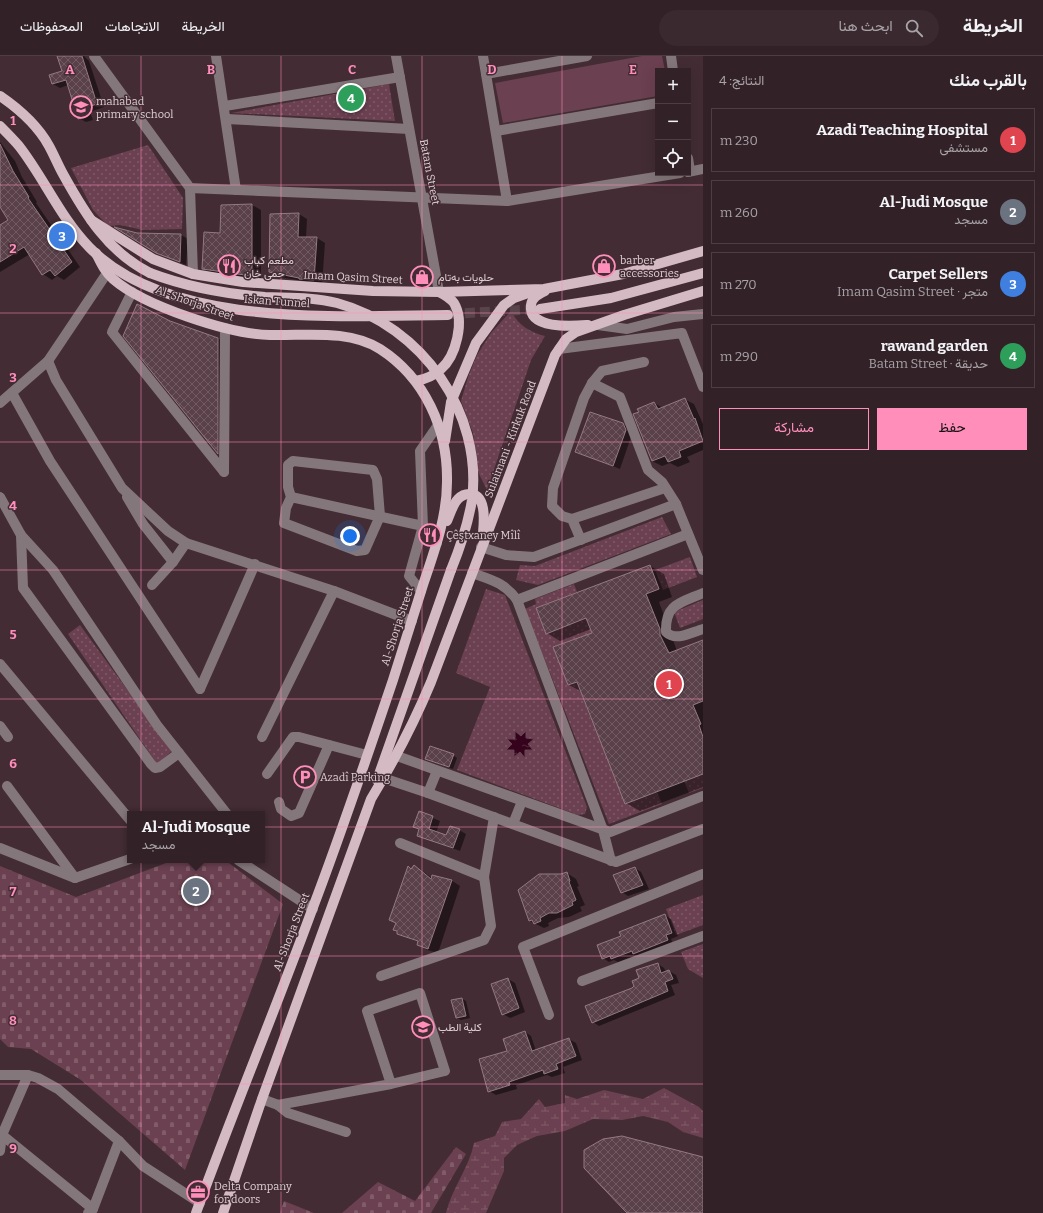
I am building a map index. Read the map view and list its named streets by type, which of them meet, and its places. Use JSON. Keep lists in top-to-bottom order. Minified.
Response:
{"streets":{"main road":["Imam Qasim Street","Iskan Tunnel","Al-Shorja Street","Sulaimani - Kirkuk Road"],"street":["Batam Street"]},"crossings":[["Batam Street","Imam Qasim Street"],["Iskan Tunnel","Al-Shorja Street"]],"places":{"school or university":["mahabad primary school","كلية الطب"],"restaurant":["مطعم كباب حمى خان","Çêştxaney Mîlî"],"shop":["barber accessories","حلویات بەتام"],"parking":["Azadî Parking"],"office":["Delta Company for doors"]},"page":{"header":"الخريطة","search":"ابحث هنا","nav":["الخريطة","الاتجاهات","المحفوظات"],"heading":["بالقرب منك","النتائج: 4"],"map_buttons":["+","−"],"pins":["4","3","1","2"],"list":[{"mark":"1","name":"Azadi Teaching Hospital","note":"مستشفى","value":"230 m"},{"mark":"2","name":"Al-Judi Mosque","note":"مسجد","value":"260 m"},{"mark":"3","name":"Carpet Sellers","note":"متجر · Imam Qasim Street","value":"270 m"},{"mark":"4","name":"rawand garden","note":"حديقة · Batam Street","value":"290 m"}],"buttons":["حفظ","مشاركة"],"popup":["Al-Judi Mosque","مسجد"]},"grid":{"columns":["A","B","C","D","E"],"rows":["1","2","3","4","5","6","7","8","9"]}}
